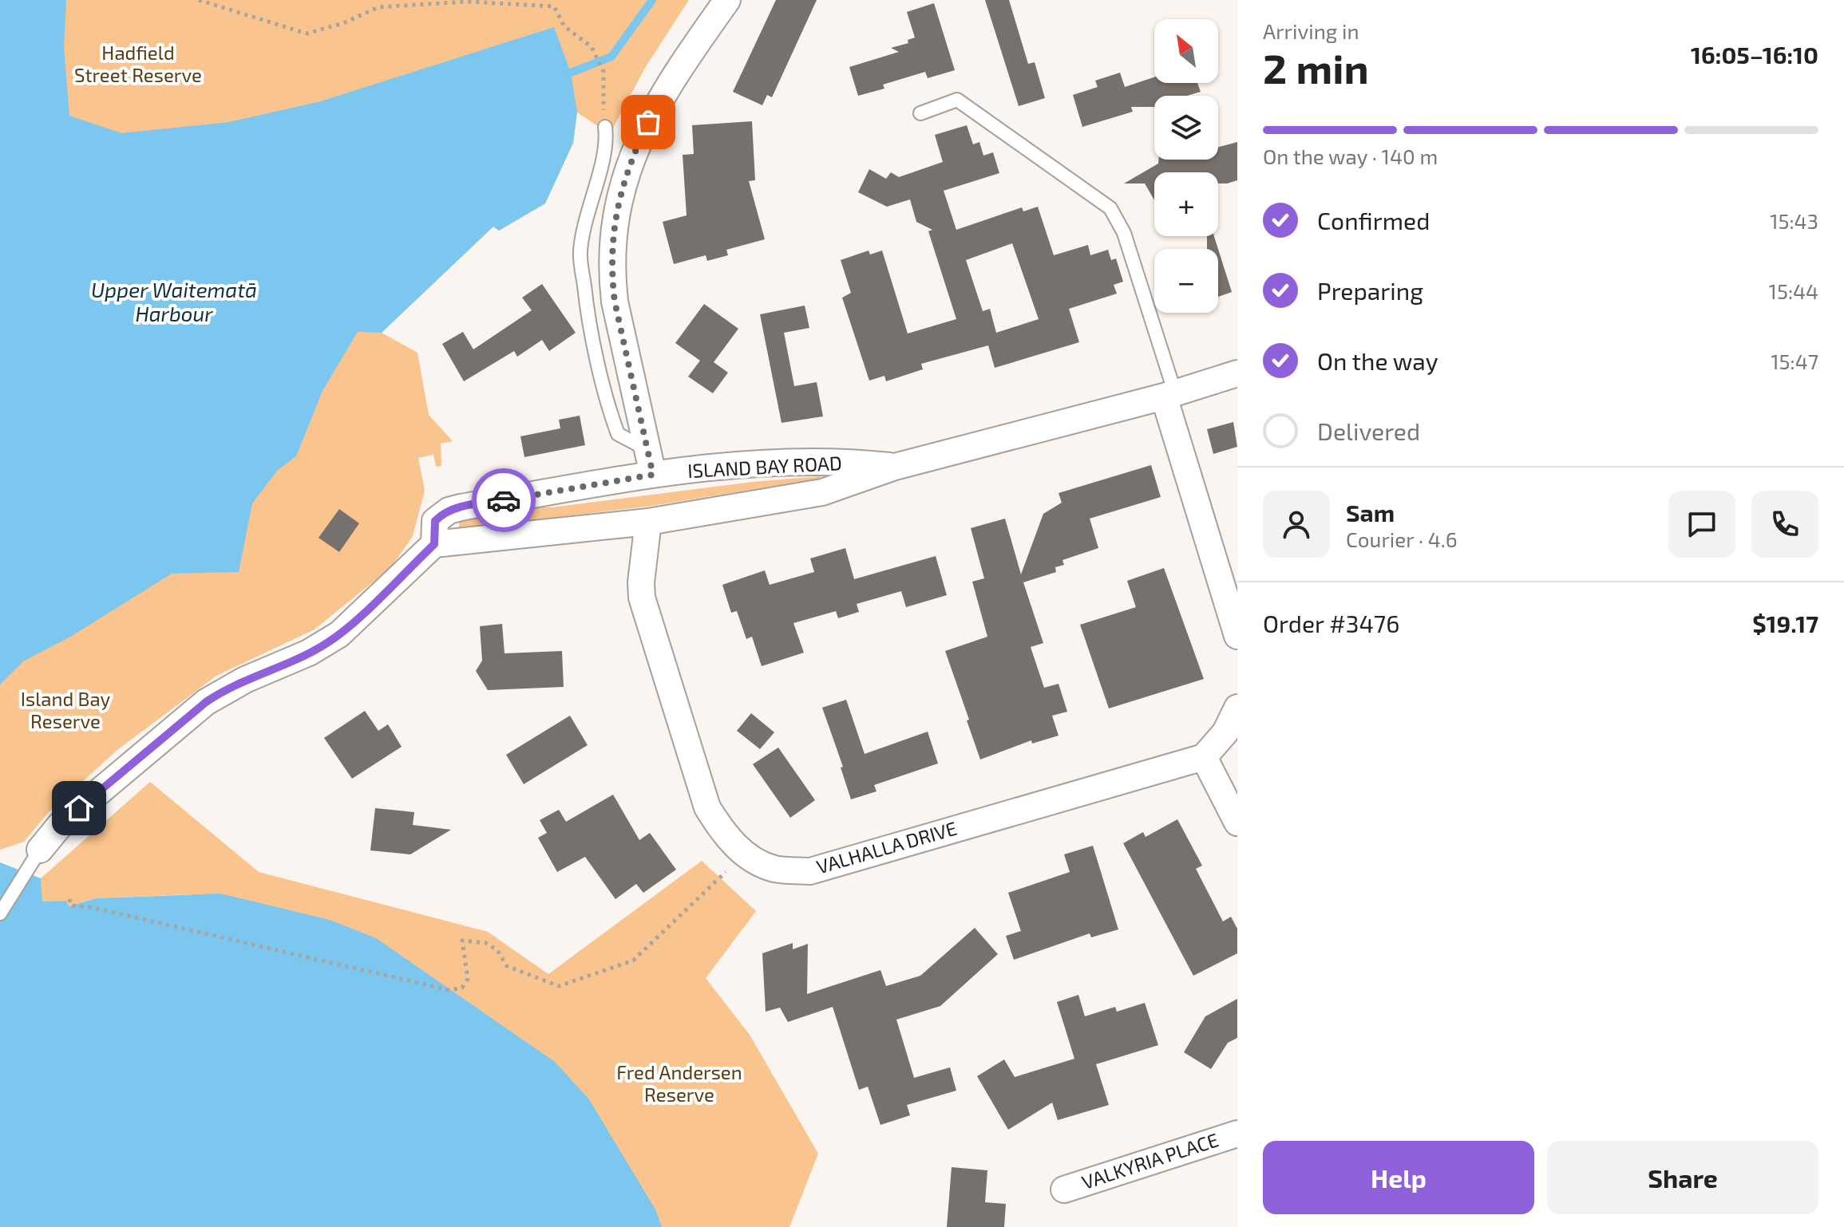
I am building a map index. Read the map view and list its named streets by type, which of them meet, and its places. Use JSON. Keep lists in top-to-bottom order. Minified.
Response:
{"streets":{"street":["ISLAND BAY ROAD","VALHALLA DRIVE","VALKYRIA PLACE"]},"crossings":[["ISLAND BAY ROAD","VALHALLA DRIVE"]],"water":["Upper Waitematā Harbour"],"parks":["Hadfield Street Reserve","Island Bay Reserve","Fred Andersen Reserve"],"north":"top left","page":{"heading":["2 min","Arriving in","16:05–16:10"],"panel":["Sam","Courier · 4.6","Order #3476","$19.17"],"map_buttons":["+","−"],"bar":"On the way · 140 m","list":[["Confirmed","15:43"],["Preparing","15:44"],["On the way","15:47"],"Delivered"],"buttons":["Help","Share"]}}
